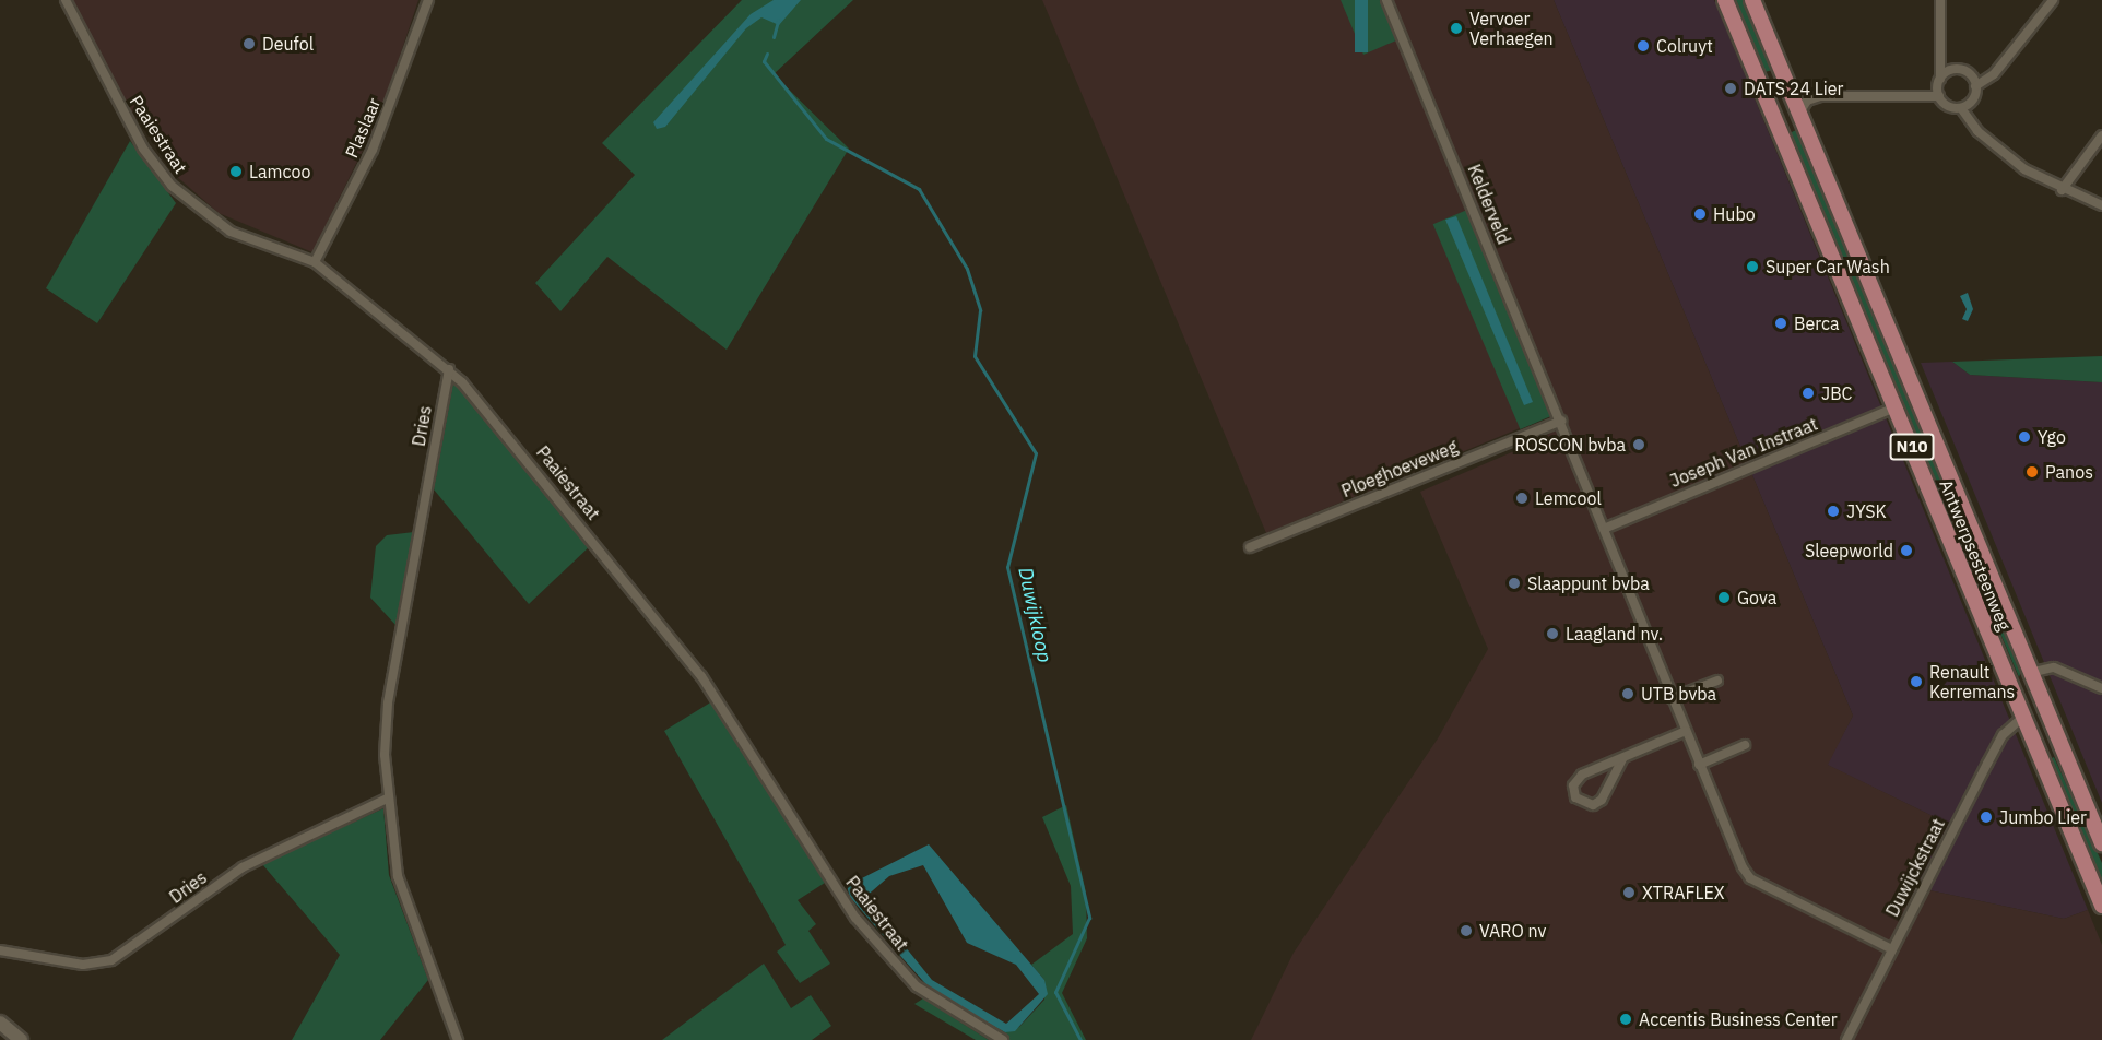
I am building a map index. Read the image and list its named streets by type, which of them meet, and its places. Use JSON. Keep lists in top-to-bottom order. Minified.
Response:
{"streets":{"main road":["N10","Antwerpsesteenweg"],"street":["Plaslaar","Paaiestraat","Kelderveld","Dries","Joseph Van Instraat","Ploeghoeveweg","Duwijckstraat"]},"crossings":[["Plaslaar","Paaiestraat"],["Paaiestraat","Dries"],["Kelderveld","Ploeghoeveweg"],["N10","Antwerpsesteenweg"],["N10","Duwijckstraat"],["Joseph Van Instraat","Antwerpsesteenweg"],["Antwerpsesteenweg","Duwijckstraat"]],"water":["Duwijkloop"],"places":["Vervoer Verhaegen","Deufol","Colruyt","DATS 24 Lier","Lamcoo","Hubo","Super Car Wash","Berca","JBC","Ygo","ROSCON bvba","Panos","Lemcool","JYSK","Sleepworld","Slaappunt bvba","Gova","Laagland nv.","Renault Kerremans","UTB bvba","Jumbo Lier","XTRAFLEX","VARO nv","Accentis Business Center"]}
